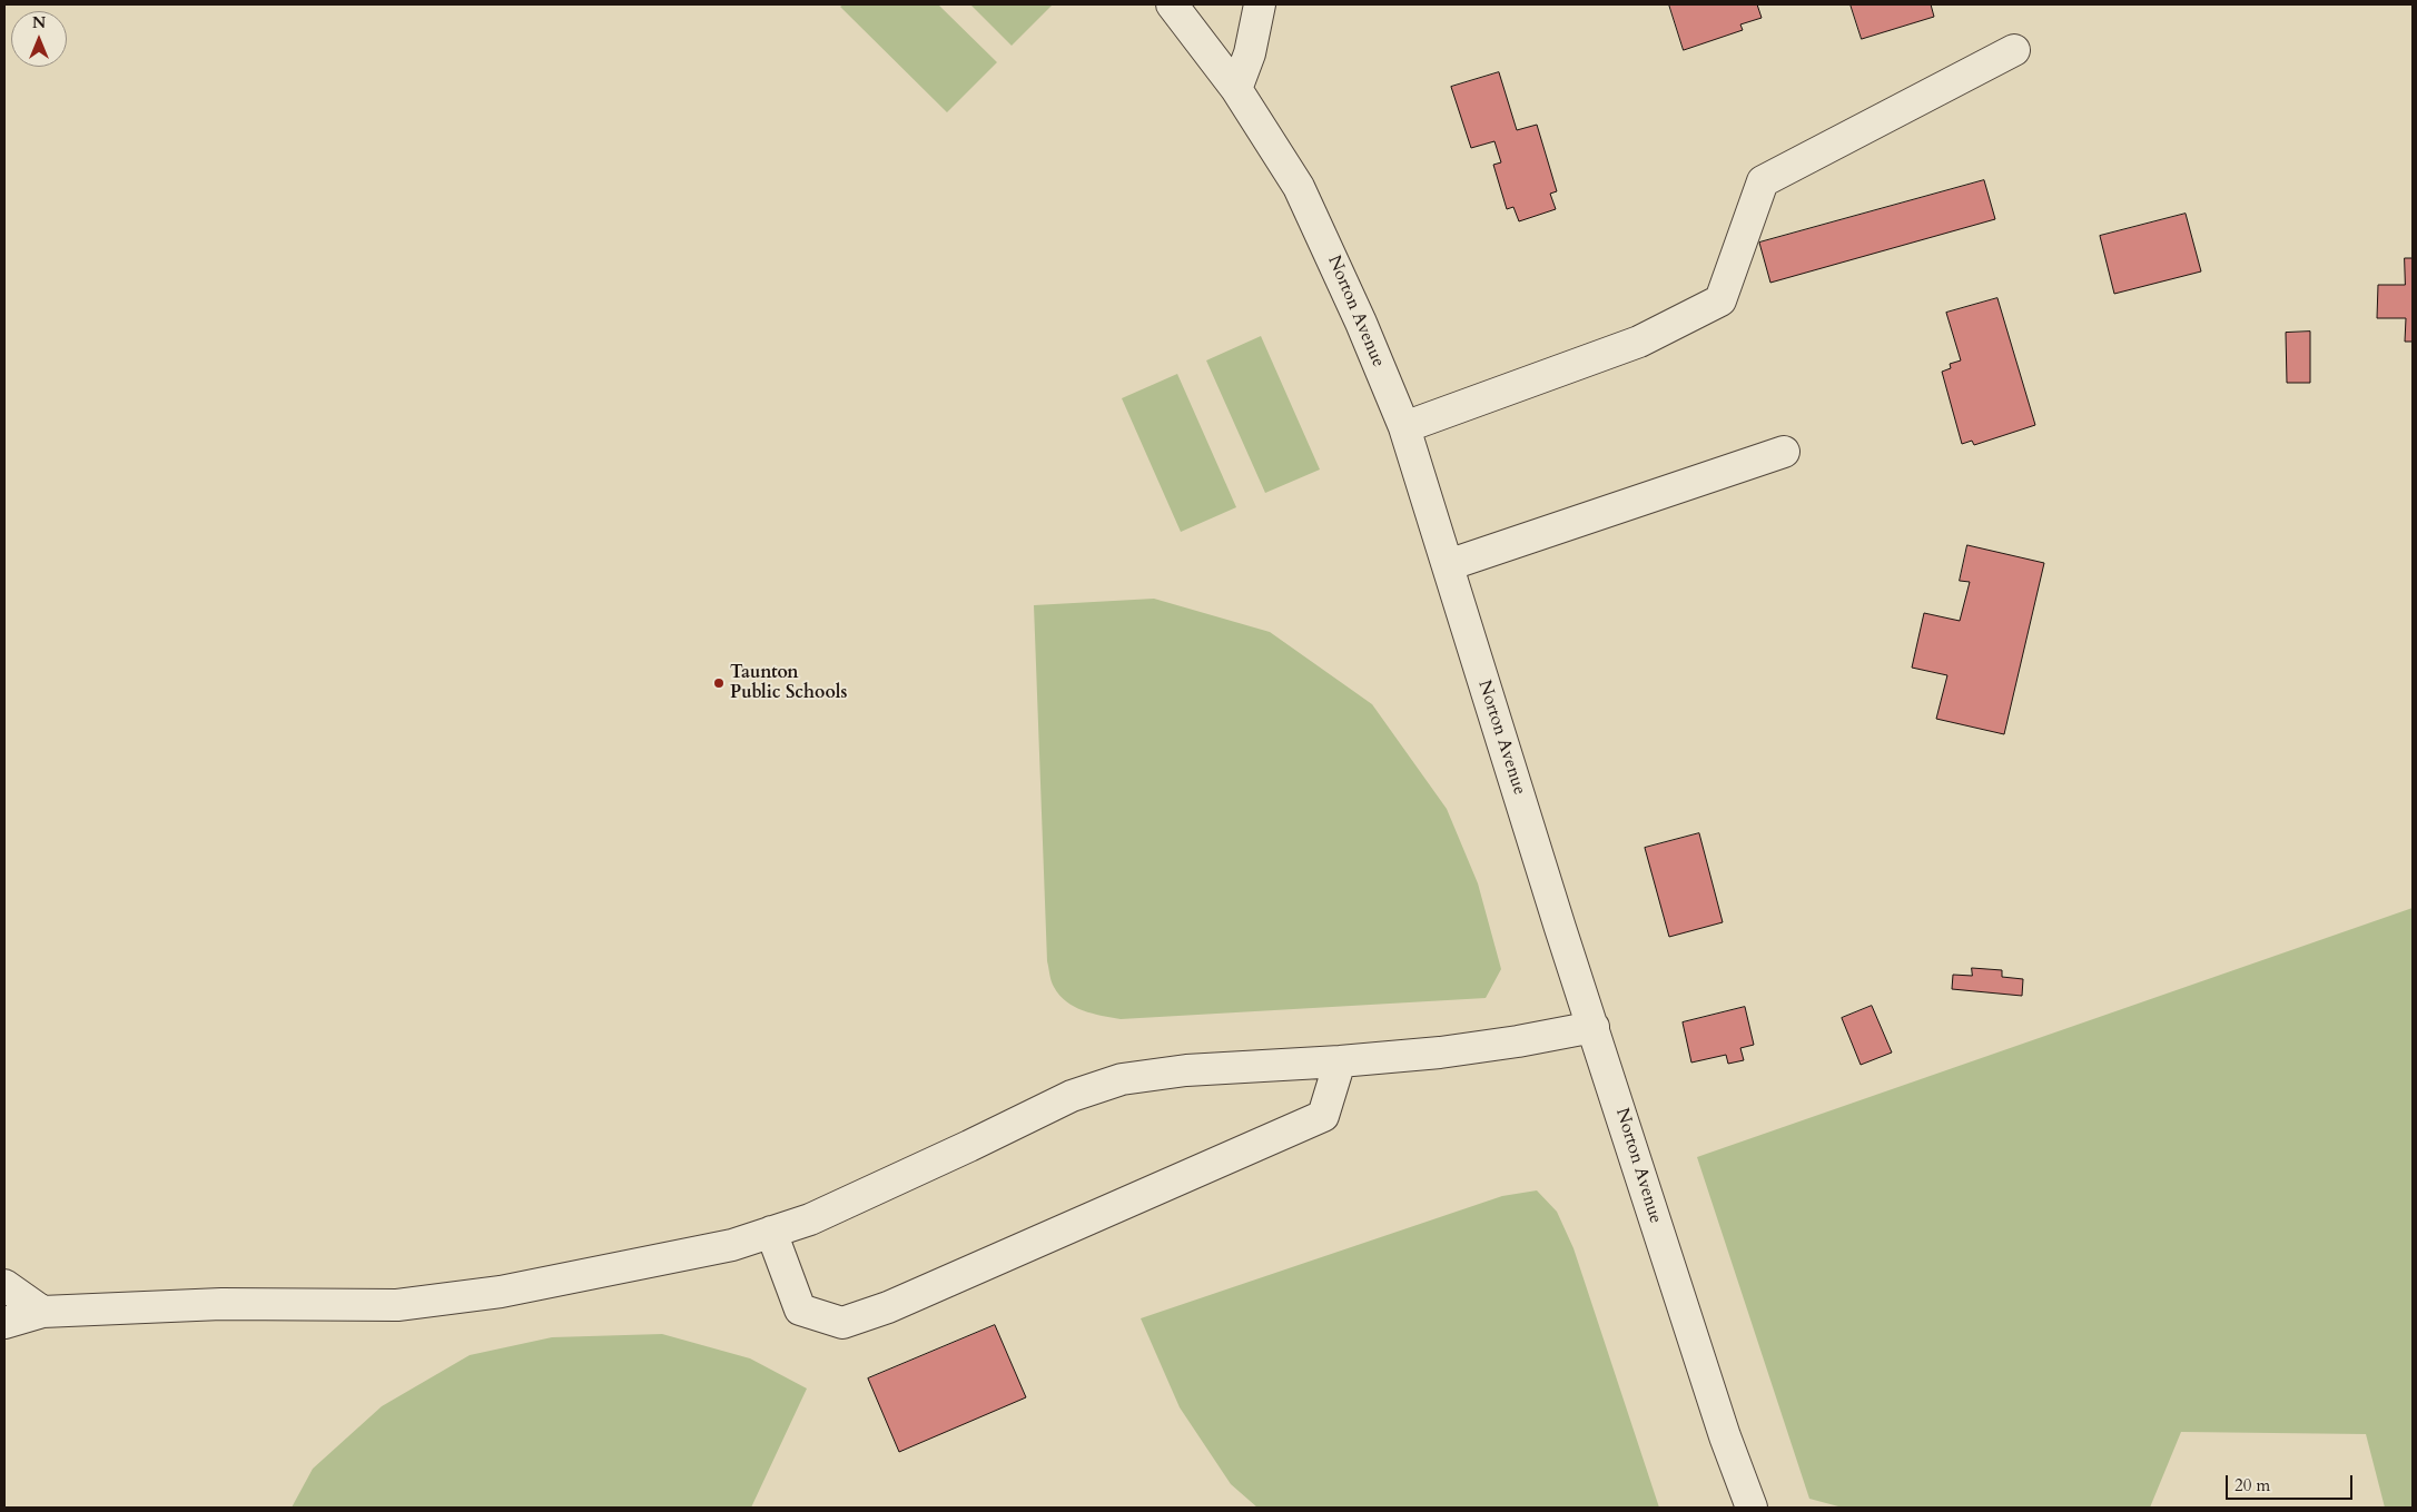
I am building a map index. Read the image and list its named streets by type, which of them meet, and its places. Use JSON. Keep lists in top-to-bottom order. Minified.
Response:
{"streets":{"street":["Norton Avenue"]},"places":["Taunton Public Schools"],"scale_bar":"20 m","north":"top"}
